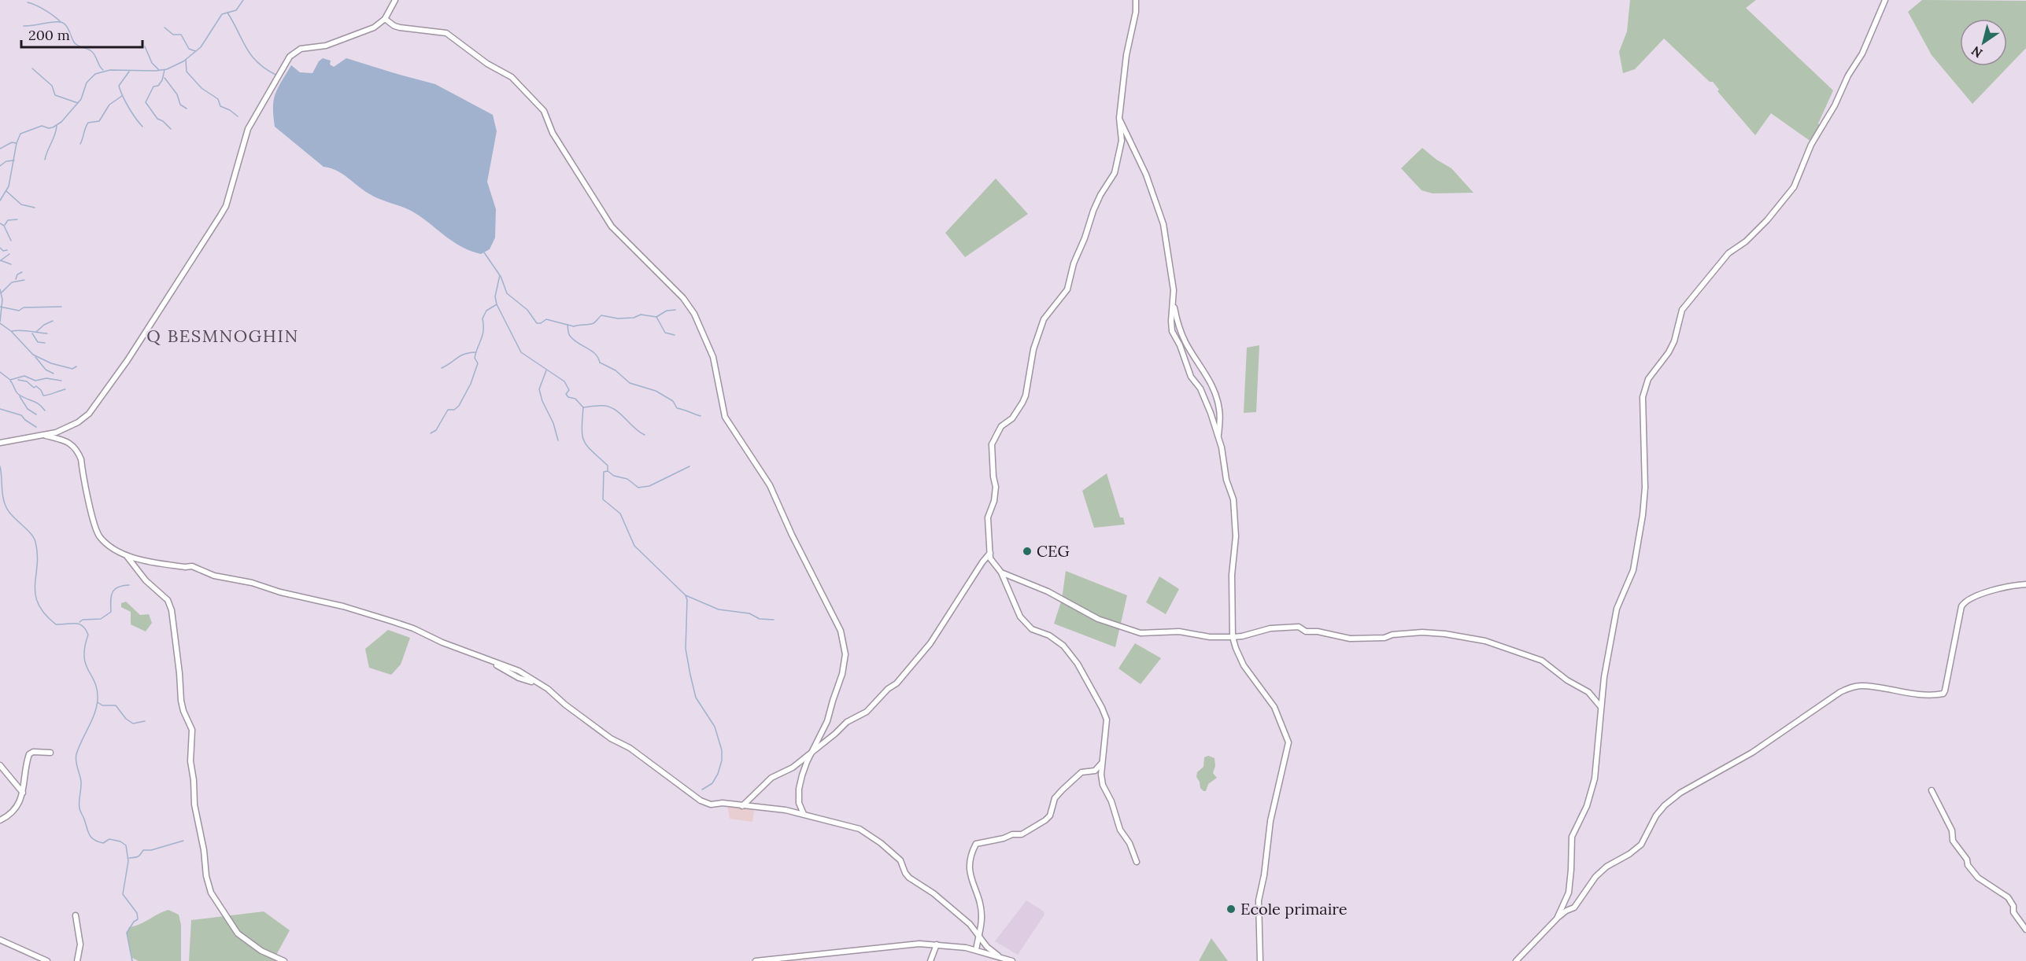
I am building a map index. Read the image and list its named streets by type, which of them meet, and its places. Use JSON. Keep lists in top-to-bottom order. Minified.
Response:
{"districts":["Q BESMNOGHIN"],"places":["CEG","Ecole primaire"],"scale_bar":"200 m","north":"bottom left"}
